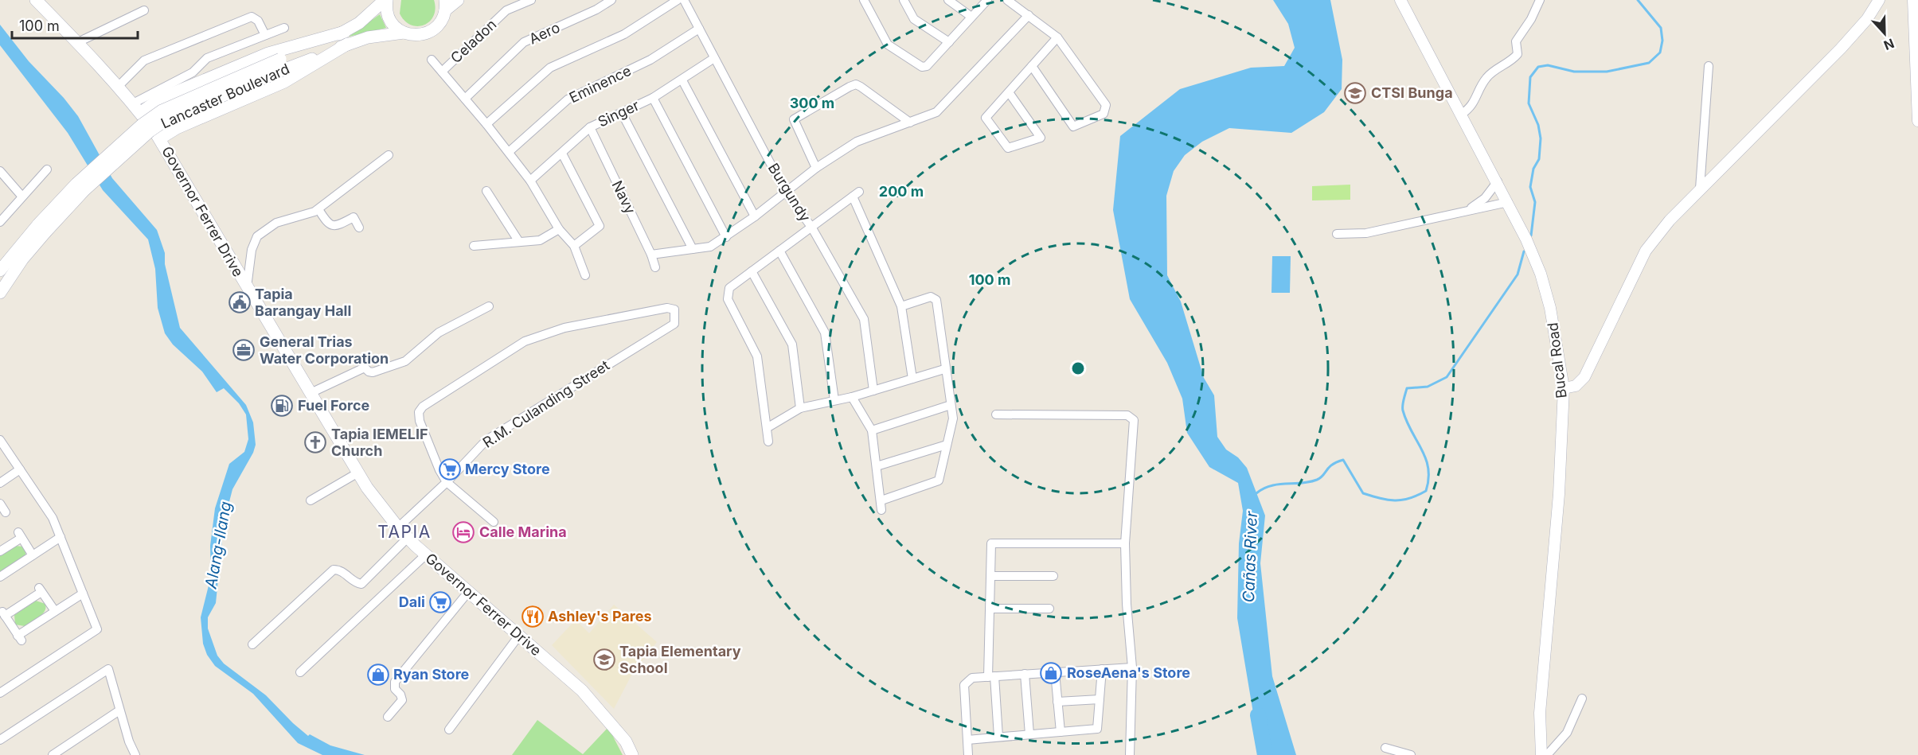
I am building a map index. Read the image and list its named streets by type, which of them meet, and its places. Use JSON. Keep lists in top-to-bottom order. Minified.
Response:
{"streets":{"main road":["Lancaster Boulevard","Governor Ferrer Drive"],"street":["Aero","Celadon","Eminence","Singer","Burgundy","Navy","Bucal Road","R.M. Culanding Street"]},"crossings":[["Eminence","Burgundy"],["Singer","Burgundy"],["Singer","Navy"],["Governor Ferrer Drive","R.M. Culanding Street"]],"districts":["TAPIA"],"water":["Alang-Ilang","Cañas River"],"places":{"school or university":["CTSI Bunga","Tapia Elementary School"],"public building":["Tapia Barangay Hall"],"office":["General Trias Water Corporation"],"fuel station":["Fuel Force"],"church":["Tapia IEMELIF Church"],"supermarket":["Mercy Store","Dali"],"hotel":["Calle Marina"],"restaurant":["Ashley's Pares"],"shop":["RoseAena's Store","Ryan Store"]},"scale_bar":"100 m","north":"bottom","rings":["300 m","200 m","100 m"]}
